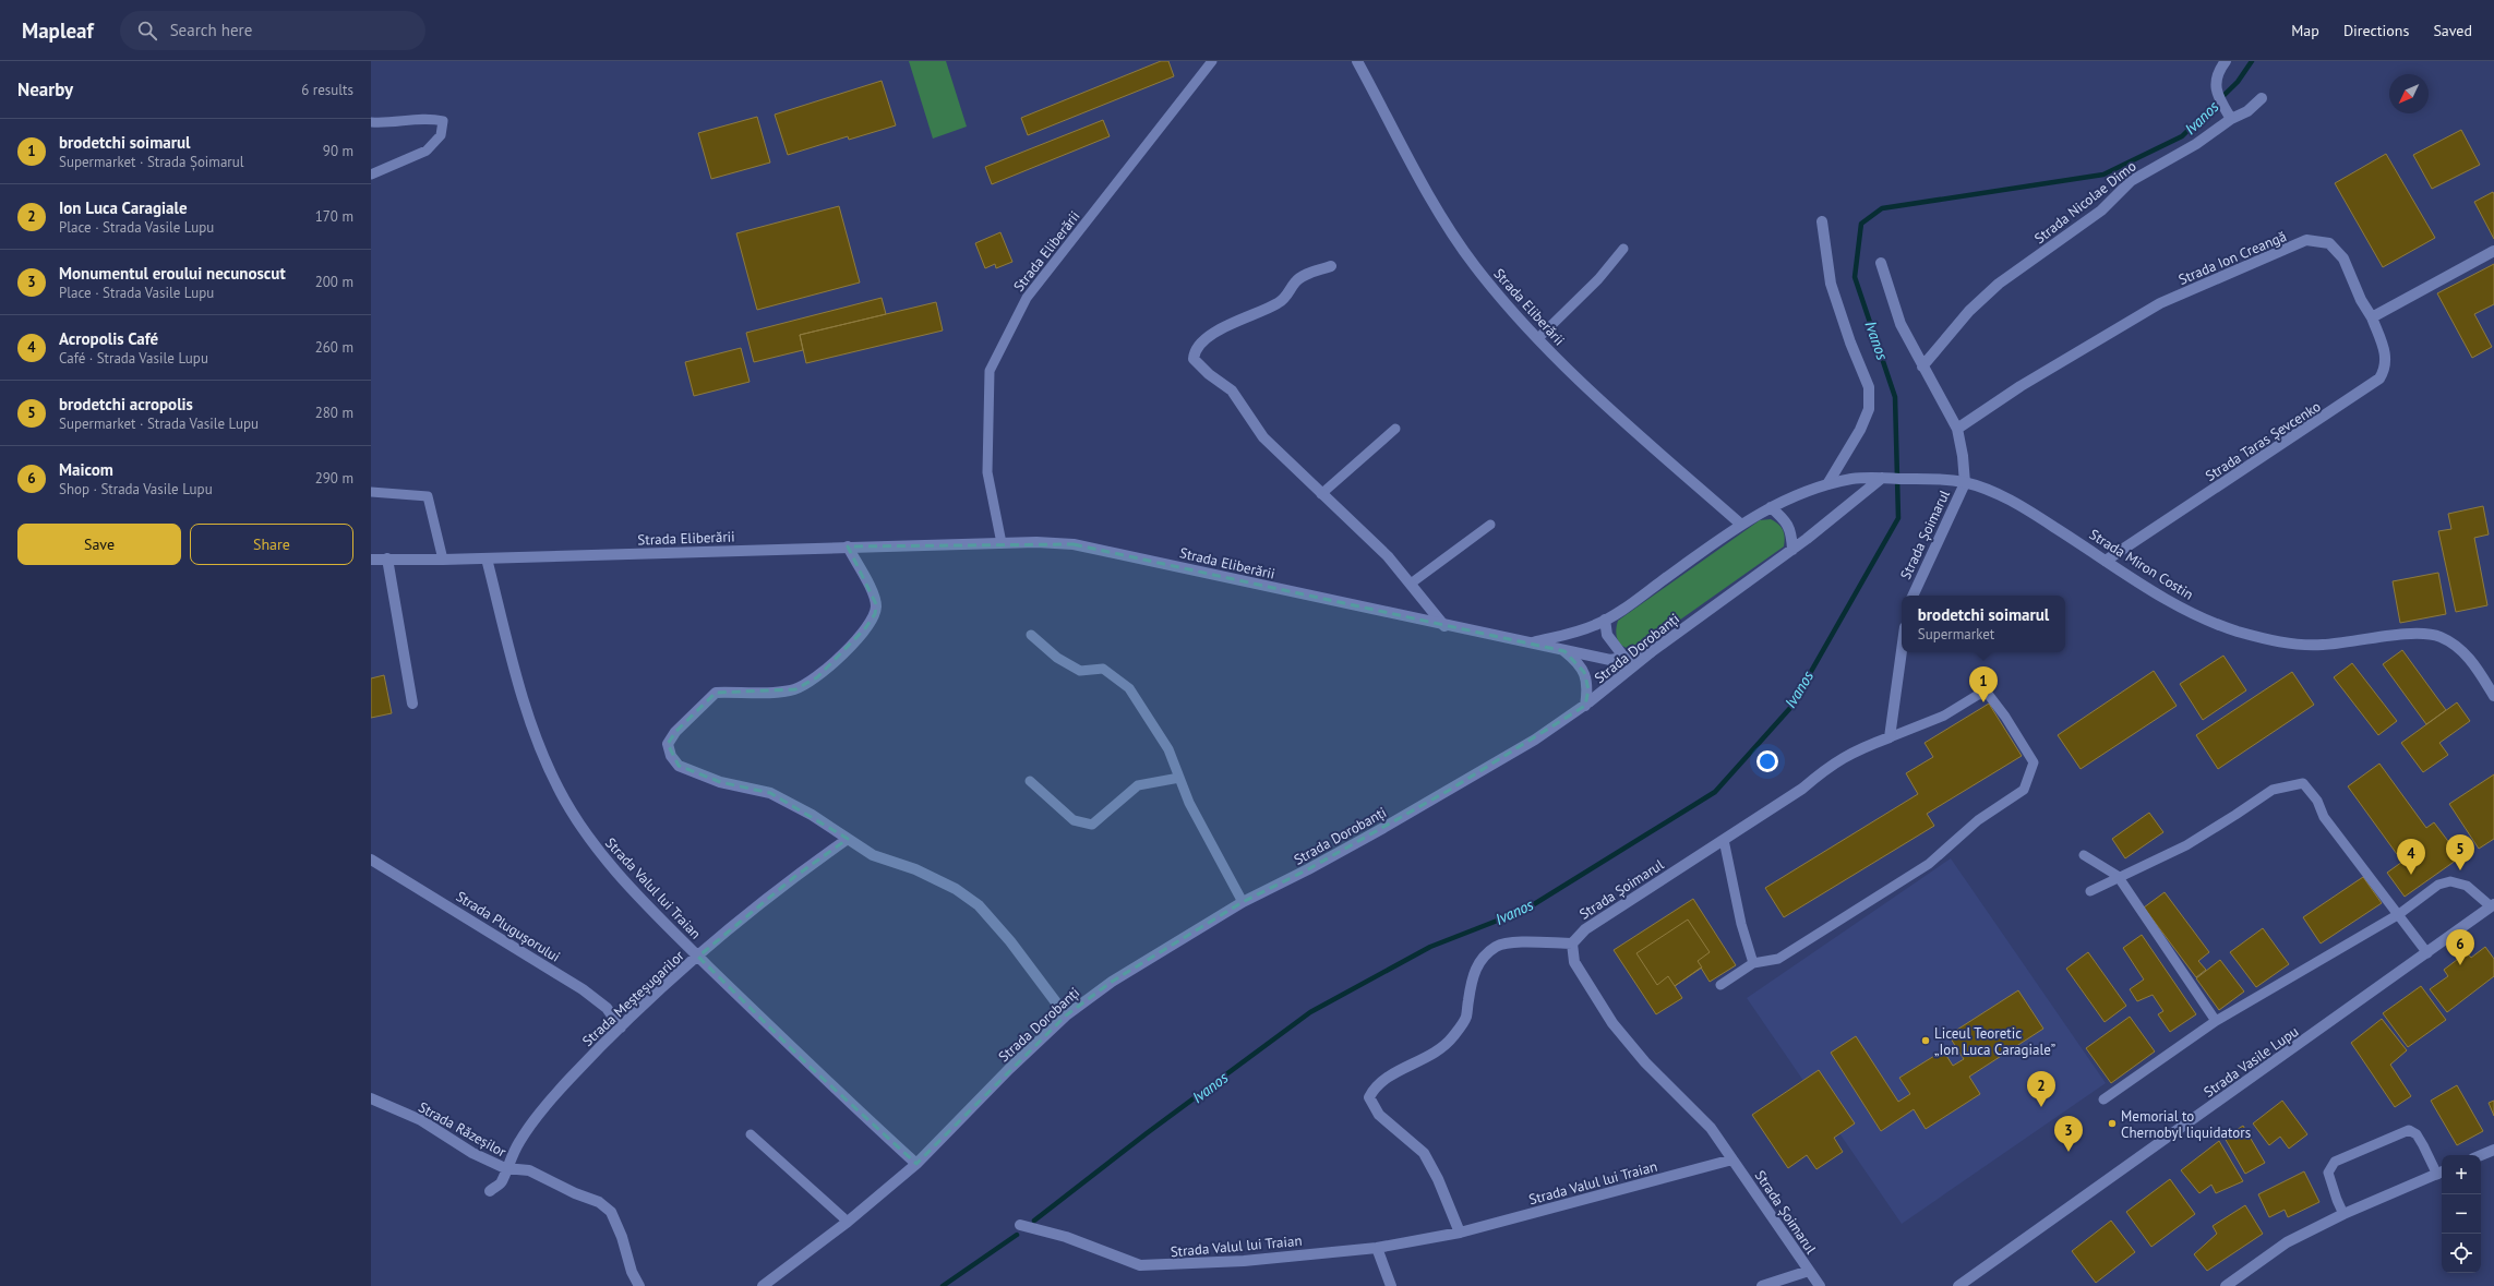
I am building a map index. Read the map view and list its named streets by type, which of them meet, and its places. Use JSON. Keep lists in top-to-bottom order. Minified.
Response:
{"streets":{"street":["Strada Nicolae Dimo","Strada Eliberării","Strada Ion Creangă","Strada Taras Șevcenko","Strada Șoimarul","Strada Miron Costin","Strada Dorobanți","Strada Valul lui Traian","Strada Plugușorului","Strada Meșteșugarilor","Strada Vasile Lupu","Strada Răzeșilor"]},"crossings":[["Strada Eliberării","Strada Dorobanți"],["Strada Eliberării","Strada Valul lui Traian"],["Strada Ion Creangă","Strada Taras Șevcenko"],["Strada Taras Șevcenko","Strada Miron Costin"],["Strada Șoimarul","Strada Miron Costin"],["Strada Șoimarul","Strada Valul lui Traian"],["Strada Dorobanți","Strada Valul lui Traian"],["Strada Valul lui Traian","Strada Meșteșugarilor"],["Strada Plugușorului","Strada Meșteșugarilor"],["Strada Meșteșugarilor","Strada Răzeșilor"]],"water":["Ivanos"],"places":["Liceul Teoretic „Ion Luca Caragiale”","Memorial to Chernobyl liquidators"],"north":"bottom left","page":{"header":"Mapleaf","search":"Search here","nav":["Map","Directions","Saved"],"heading":["Nearby","6 results"],"list":[{"mark":"1","name":"brodetchi soimarul","note":"Supermarket · Strada Șoimarul","value":"90 m"},{"mark":"2","name":"Ion Luca Caragiale","note":"Place · Strada Vasile Lupu","value":"170 m"},{"mark":"3","name":"Monumentul eroului necunoscut","note":"Place · Strada Vasile Lupu","value":"200 m"},{"mark":"4","name":"Acropolis Café","note":"Café · Strada Vasile Lupu","value":"260 m"},{"mark":"5","name":"brodetchi acropolis","note":"Supermarket · Strada Vasile Lupu","value":"280 m"},{"mark":"6","name":"Maicom","note":"Shop · Strada Vasile Lupu","value":"290 m"}],"buttons":["Save","Share"],"popup":["brodetchi soimarul","Supermarket"],"pins":["1","5","4","6","2","3"],"map_buttons":["+","−"]}}
